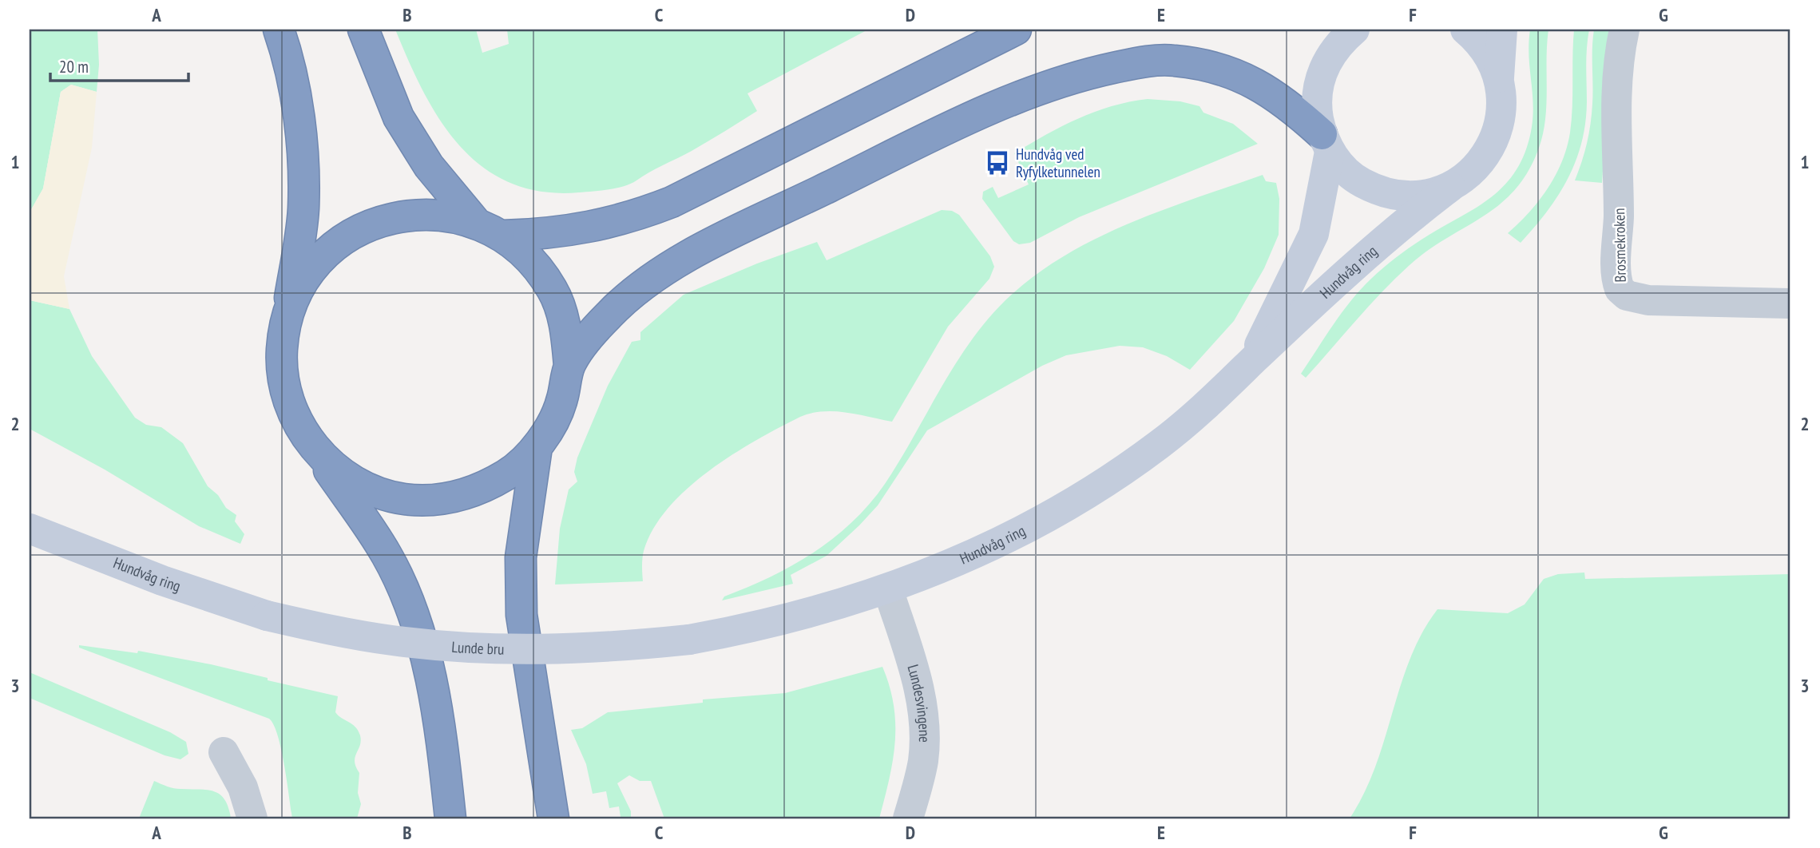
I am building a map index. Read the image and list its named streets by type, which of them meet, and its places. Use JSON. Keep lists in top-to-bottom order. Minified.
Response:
{"streets":{"main road":["Hundvåg ring","Lunde bru"],"street":["Brosmekroken","Lundesvingene"]},"crossings":[["Hundvåg ring","Lunde bru"],["Hundvåg ring","Lundesvingene"]],"places":{"bus stop":["Hundvåg ved Ryfylketunnelen"]},"scale_bar":"20 m","grid":{"columns":["A","B","C","D","E","F","G"],"rows":["1","2","3"]}}
